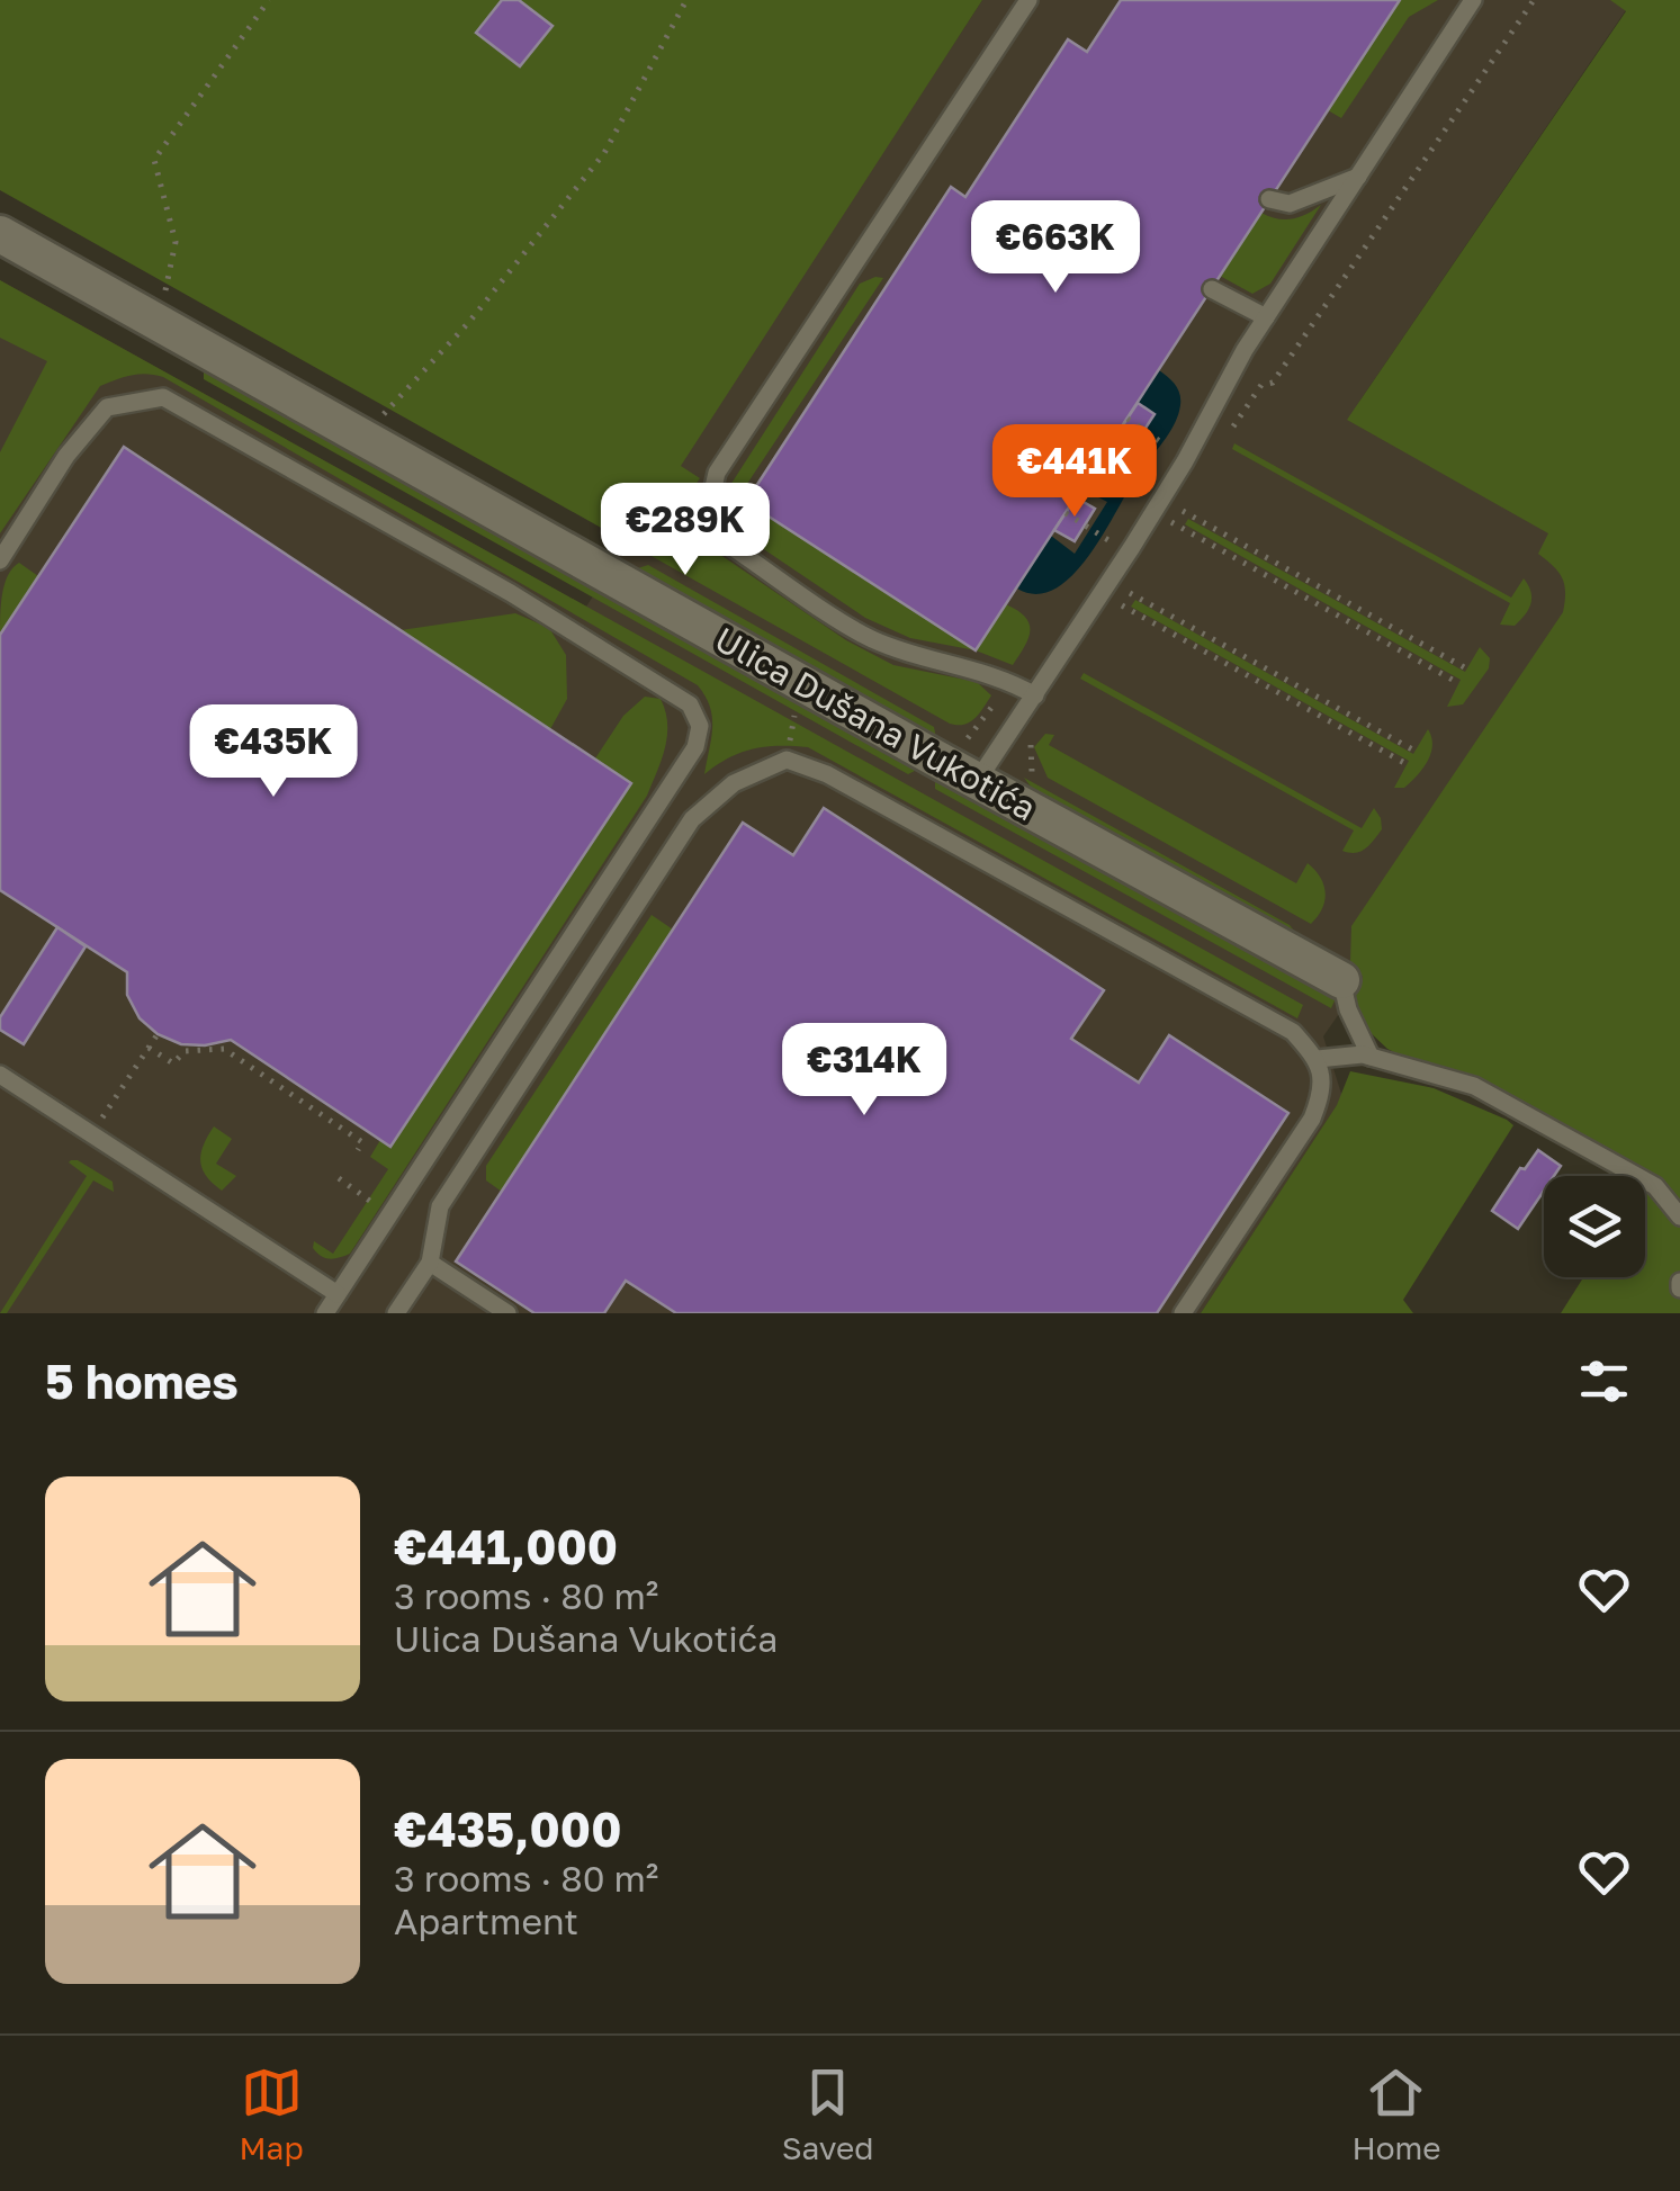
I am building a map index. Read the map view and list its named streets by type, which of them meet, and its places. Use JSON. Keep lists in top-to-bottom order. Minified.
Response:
{"streets":{"street":["Ulica Dušana Vukotića"]},"page":{"price":["€663K","€441K","€289K","€435K","€314K"],"heading":"5 homes","list":[{"name":"€441,000","note":"3 rooms · 80 m² · Ulica Dušana Vukotića"},{"name":"€435,000","note":"3 rooms · 80 m² · Apartment"}],"tabs":["Map","Saved","Home"]}}
